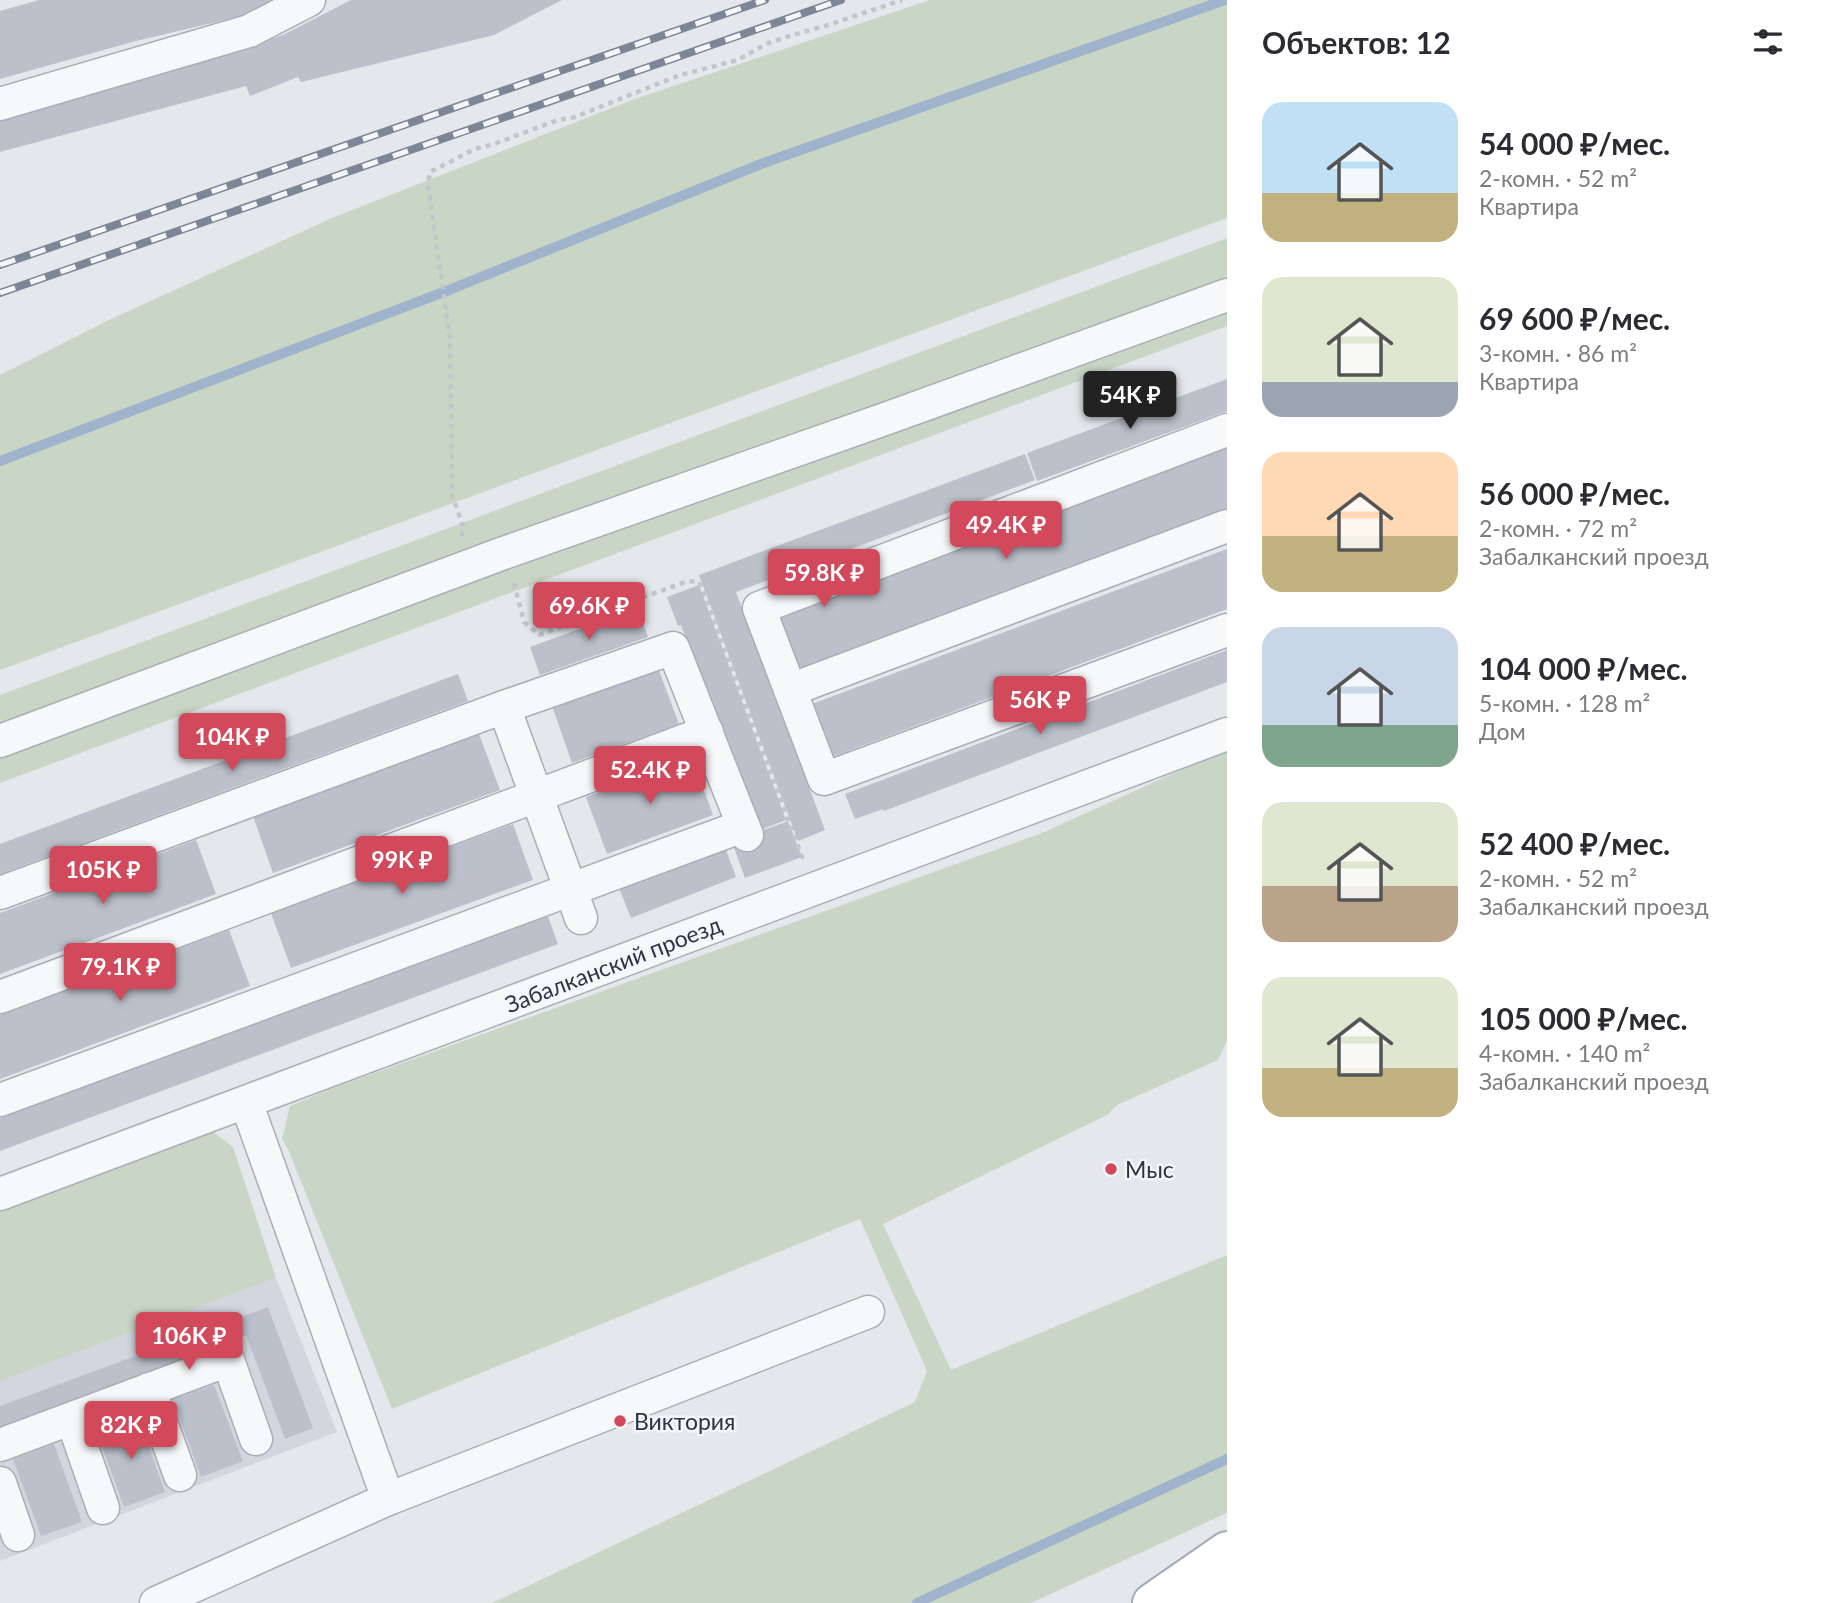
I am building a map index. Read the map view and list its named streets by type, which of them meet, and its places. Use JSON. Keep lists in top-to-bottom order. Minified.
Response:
{"streets":{"street":["Забалканский проезд"]},"places":["Мыс","Виктория"],"page":{"heading":"Объектов: 12","list":[{"name":"54 000 ₽/мес.","note":"2-комн. · 52 m² · Квартира"},{"name":"69 600 ₽/мес.","note":"3-комн. · 86 m² · Квартира"},{"name":"56 000 ₽/мес.","note":"2-комн. · 72 m² · Забалканский проезд"},{"name":"104 000 ₽/мес.","note":"5-комн. · 128 m² · Дом"},{"name":"52 400 ₽/мес.","note":"2-комн. · 52 m² · Забалканский проезд"},{"name":"105 000 ₽/мес.","note":"4-комн. · 140 m² · Забалканский проезд"}],"price":["54K ₽","49.4K ₽","59.8K ₽","69.6K ₽","56K ₽","104K ₽","52.4K ₽","99K ₽","105K ₽","79.1K ₽","106K ₽","82K ₽"]}}
